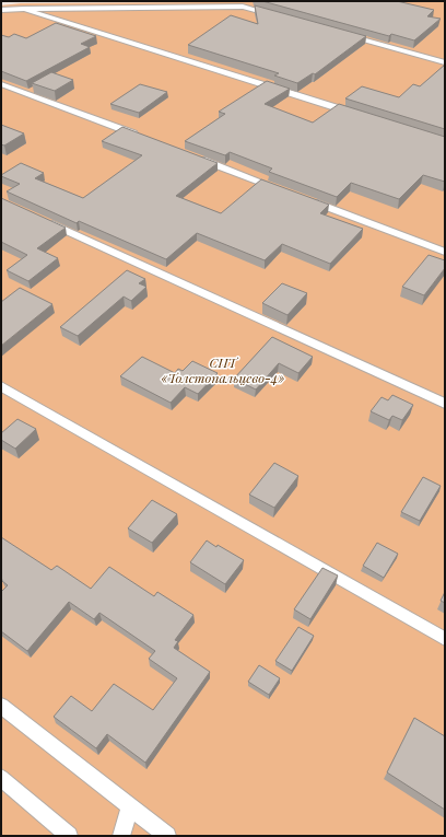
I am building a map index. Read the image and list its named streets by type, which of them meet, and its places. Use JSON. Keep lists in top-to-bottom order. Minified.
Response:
{"parks":["СНТ «Толстопальцево-4»"]}
